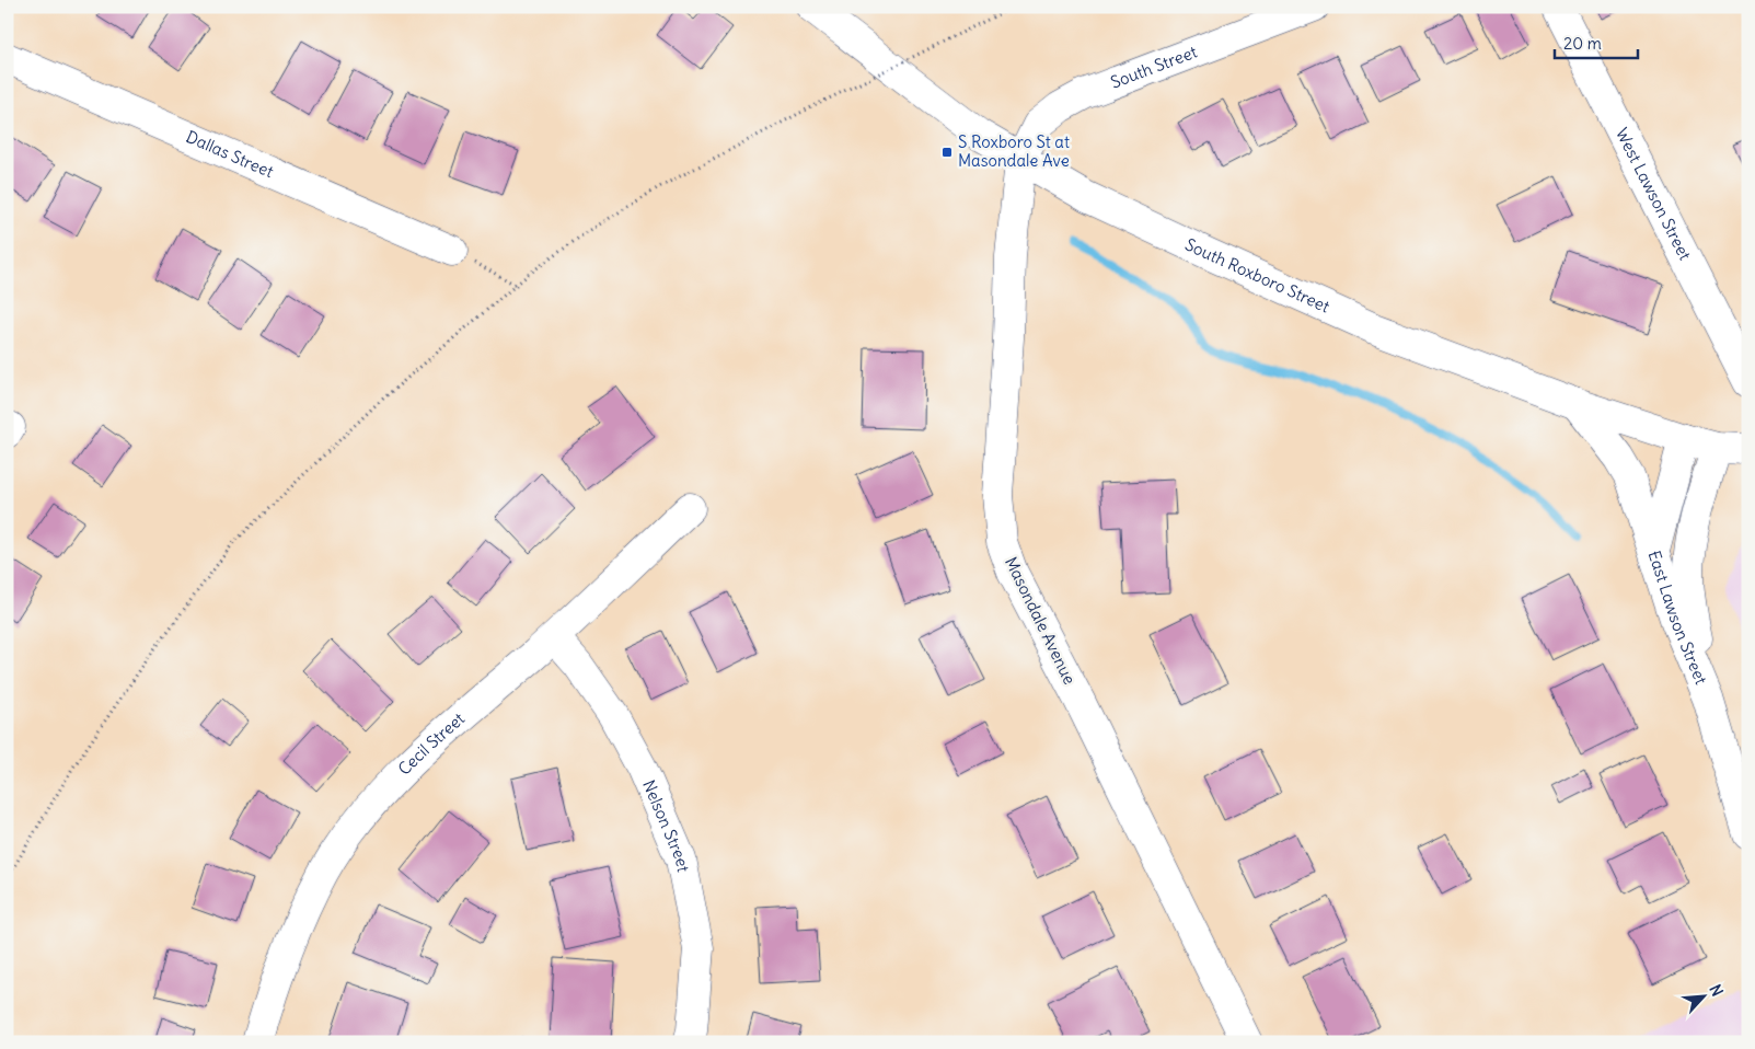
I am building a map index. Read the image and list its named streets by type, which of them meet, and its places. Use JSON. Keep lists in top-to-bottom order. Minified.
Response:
{"streets":{"street":["South Street","Dallas Street","West Lawson Street","South Roxboro Street","East Lawson Street","Masondale Avenue","Cecil Street","Nelson Street"]},"crossings":[["South Street","South Roxboro Street"],["South Street","Masondale Avenue"],["South Roxboro Street","East Lawson Street"],["South Roxboro Street","Masondale Avenue"],["Cecil Street","Nelson Street"]],"places":{"transit":["S Roxboro St at Masondale Ave"]},"scale_bar":"20 m","north":"top right"}
